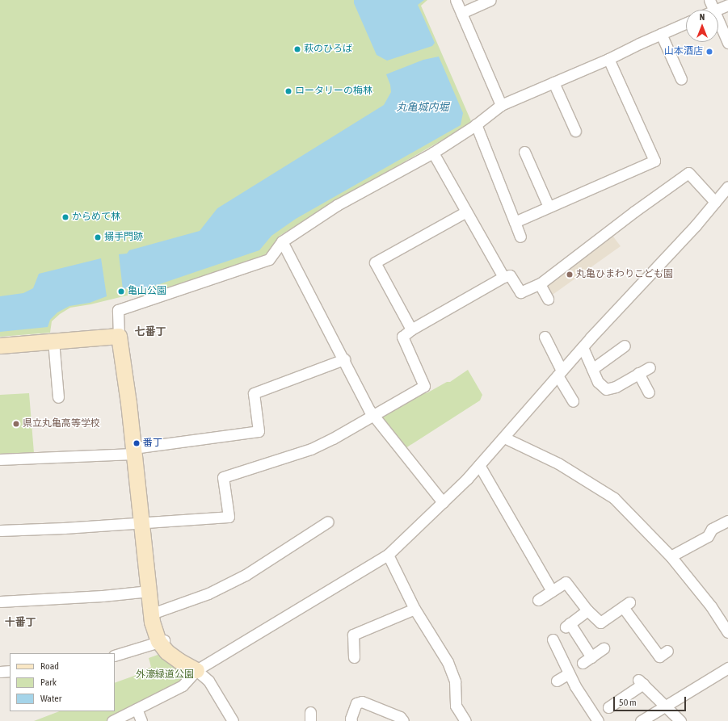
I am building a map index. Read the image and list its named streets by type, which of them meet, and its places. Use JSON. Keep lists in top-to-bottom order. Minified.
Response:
{"districts":["七番丁","十番丁"],"water":["丸亀城内堀"],"parks":["外濠緑道公園"],"places":["萩のひろば","山本酒店","ロータリーの梅林","からめて林","搦手門跡","丸亀ひまわりこども園","亀山公園","県立丸亀高等学校","番丁"],"legend":["Road","Park","Water"],"scale_bar":"50 m","north":"top"}
